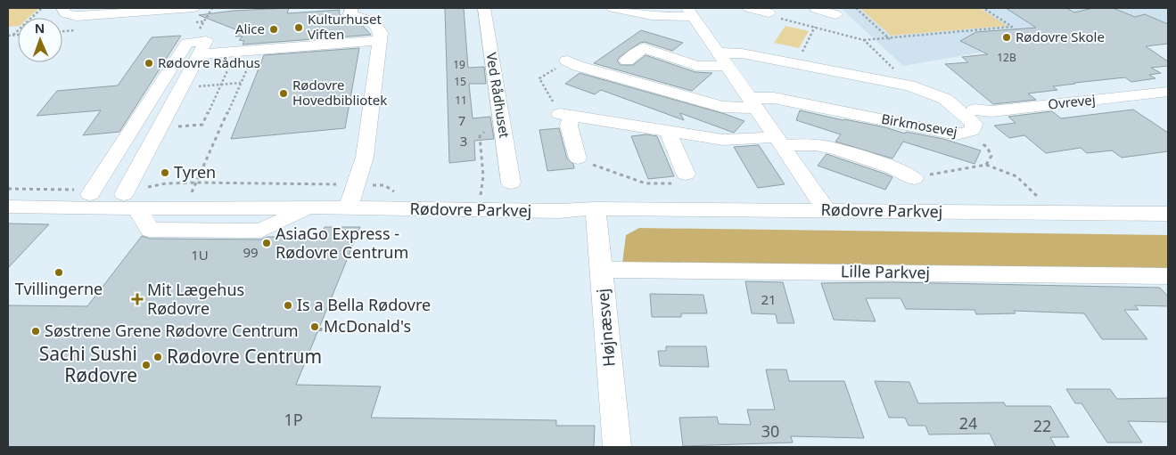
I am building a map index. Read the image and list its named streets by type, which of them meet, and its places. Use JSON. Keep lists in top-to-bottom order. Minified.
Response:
{"streets":{"street":["Ved Rådhuset","Ovrevej","Birkmosevej","Rødovre Parkvej","Lille Parkvej","Højnæsvej"]},"crossings":[["Rødovre Parkvej","Højnæsvej"],["Lille Parkvej","Højnæsvej"]],"places":{"other":["Kulturhuset Viften","Alice","Rødovre Skole","Rødovre Rådhus","Rødovre Hovedbibliotek","Tyren","AsiaGo Express - Rødovre Centrum","Tvillingerne","Is a Bella Rødovre","McDonald's","Søstrene Grene Rødovre Centrum","Rødovre Centrum","Sachi Sushi Rødovre"],"health":["Mit Lægehus Rødovre"]},"house_numbers":["12B","19","15","11","7","3","99","1U","21","1P","24","22","30"],"north":"top"}
